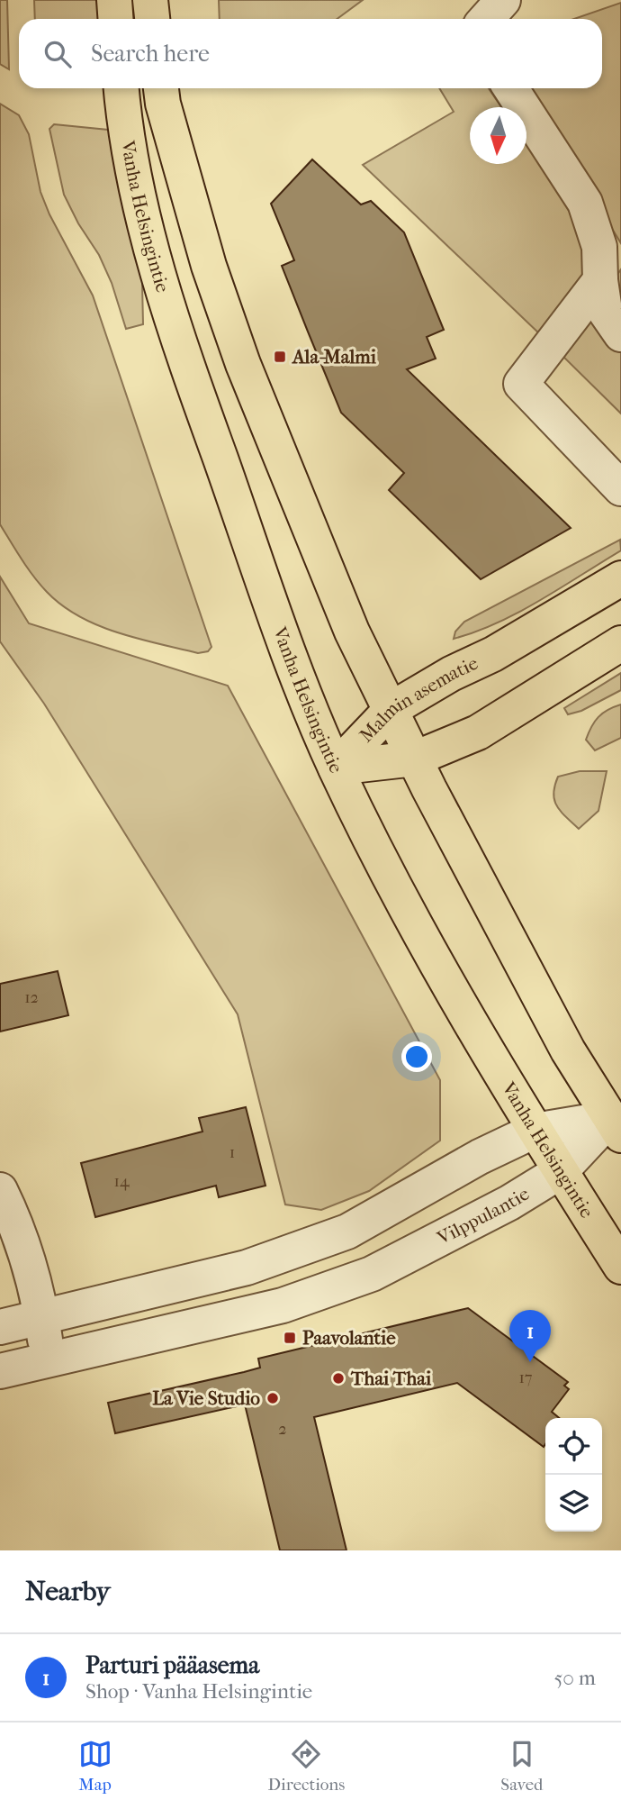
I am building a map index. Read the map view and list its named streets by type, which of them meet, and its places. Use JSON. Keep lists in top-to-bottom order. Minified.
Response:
{"streets":{"main road":["Vanha Helsingintie","Malmin asematie"],"street":["Vilppulantie"]},"crossings":[["Vanha Helsingintie","Malmin asematie"],["Vanha Helsingintie","Vilppulantie"]],"places":{"transit":["Ala-Malmi","Paavolantie"],"other":["Thai Thai","La Vie Studio"]},"house_numbers":["12","1","14","17","2"],"north":"bottom","page":{"search":"Search here","pins":"1","heading":"Nearby","list":[{"mark":"1","name":"Parturi pääasema","note":"Shop · Vanha Helsingintie","value":"50 m"}],"nav":["Map","Directions","Saved"]}}
